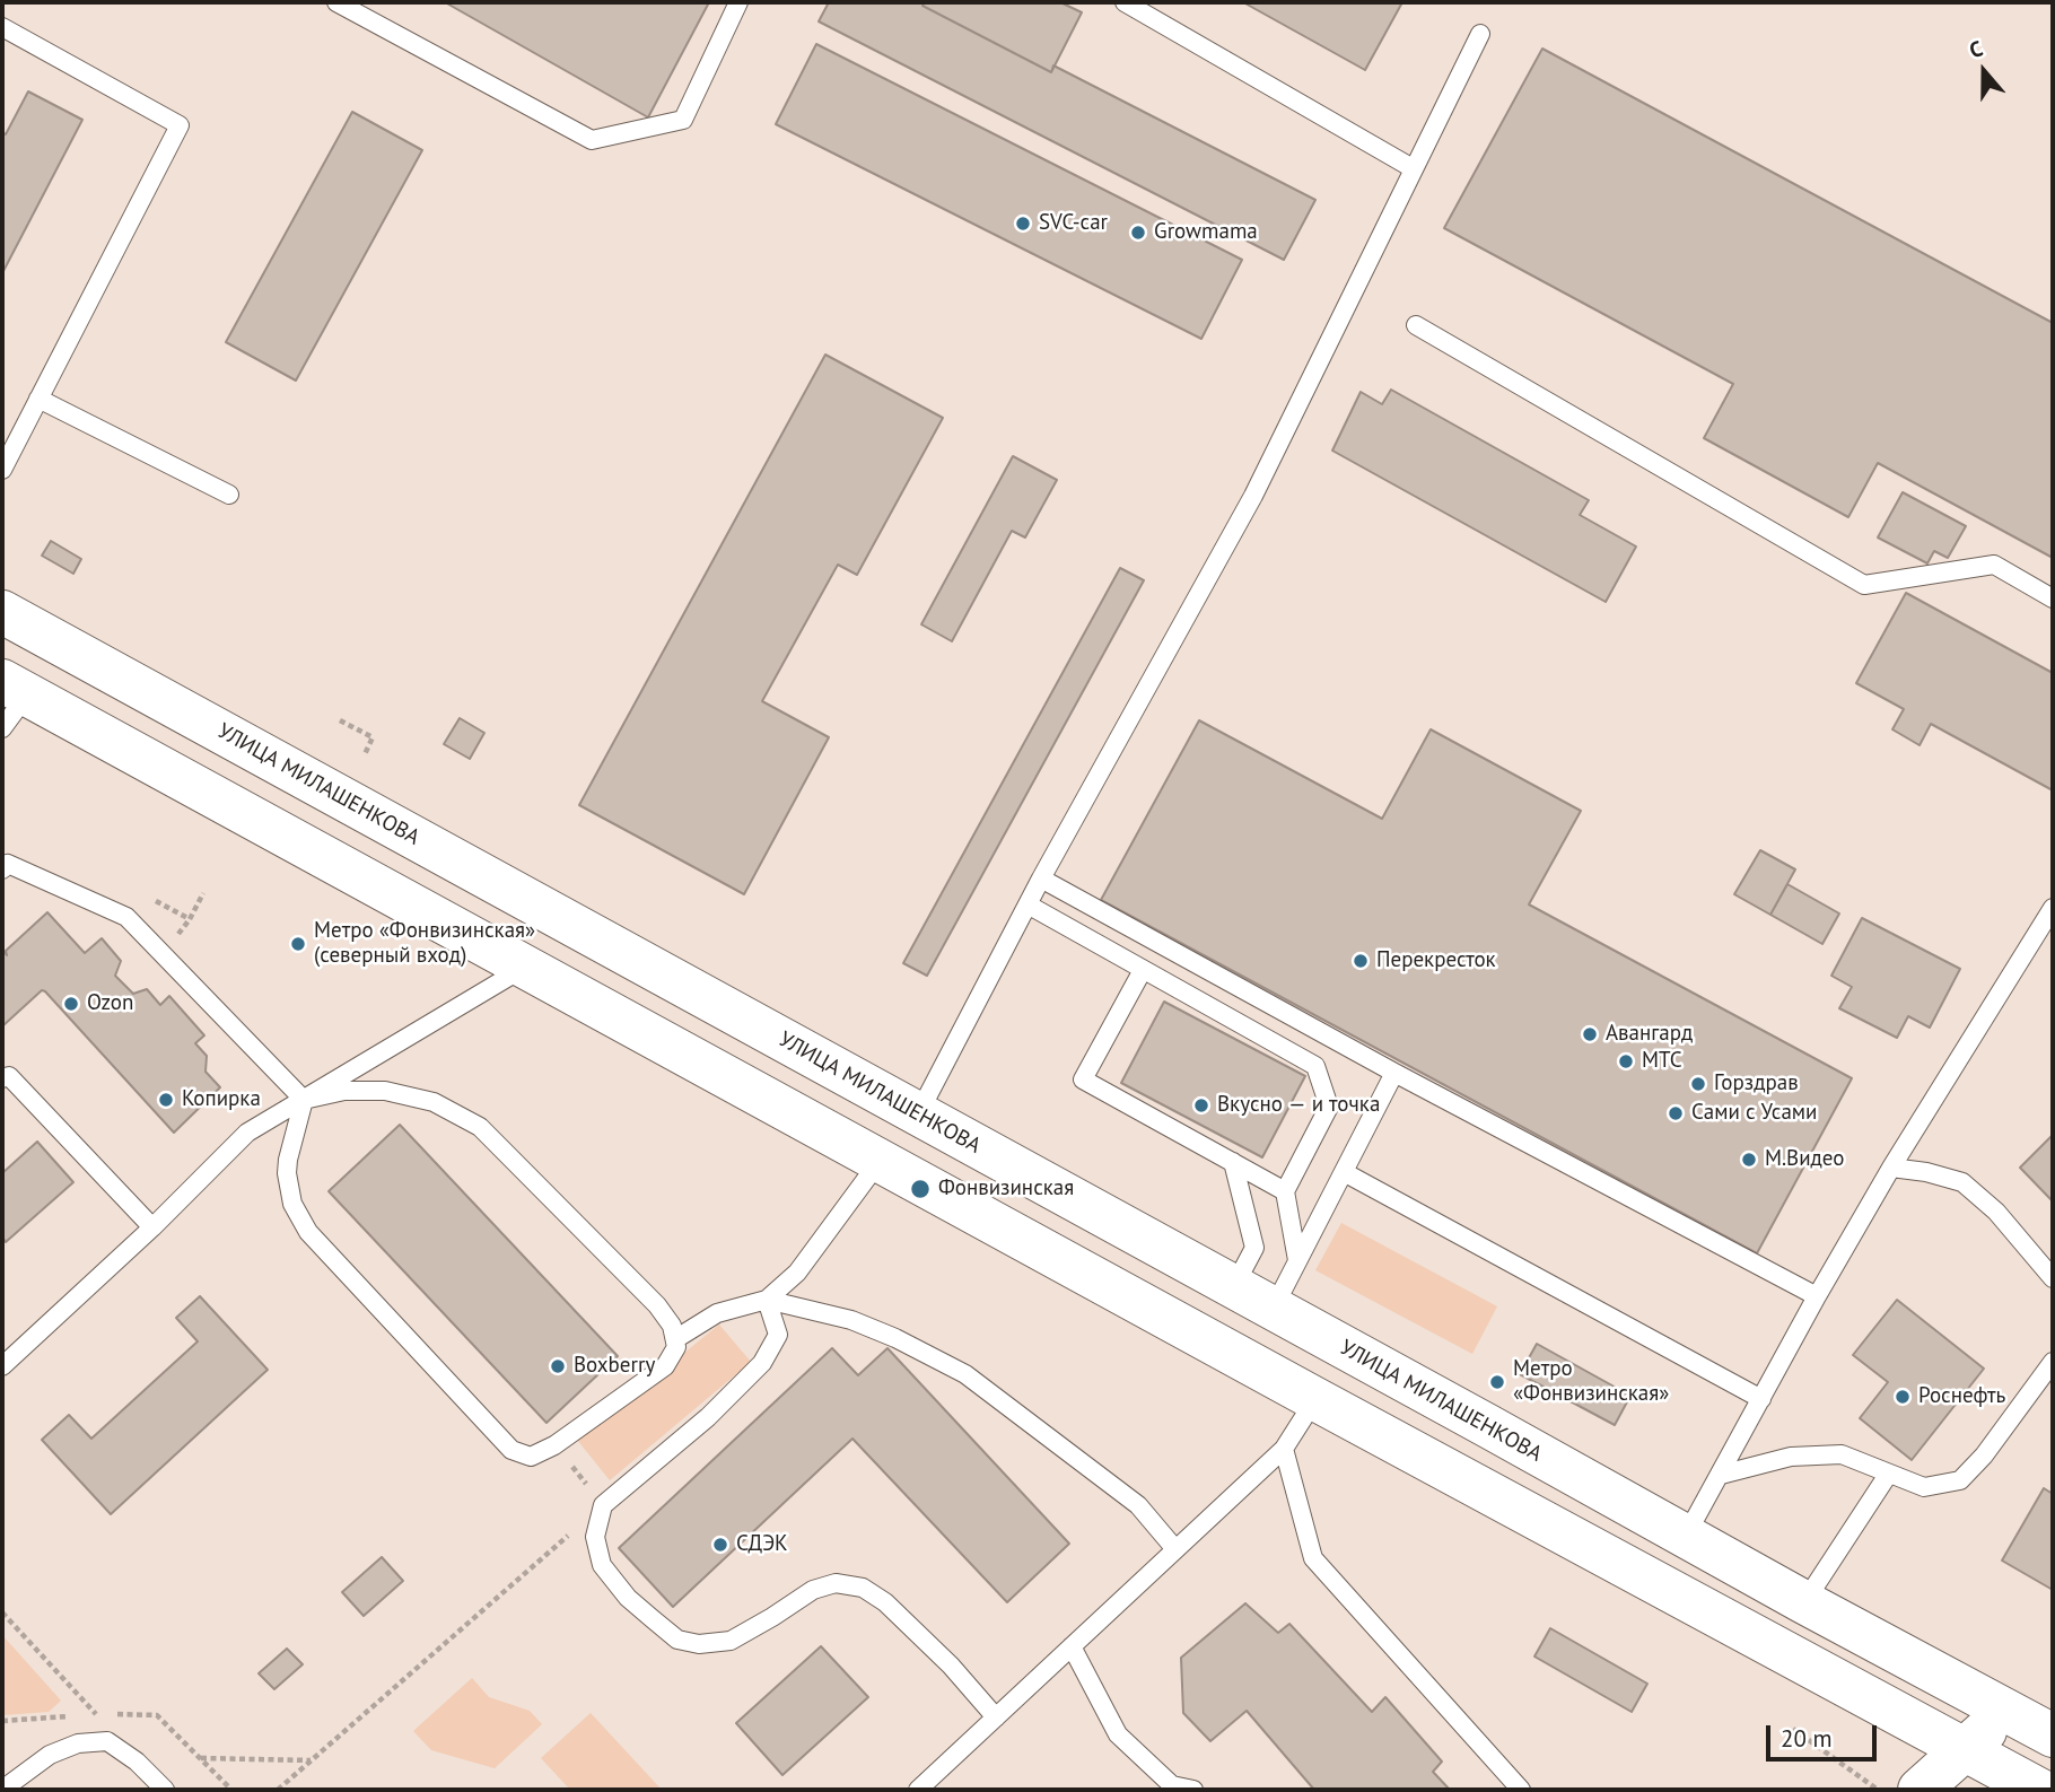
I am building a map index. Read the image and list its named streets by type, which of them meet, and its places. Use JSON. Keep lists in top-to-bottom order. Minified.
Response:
{"streets":{"main road":["УЛИЦА МИЛАШЕНКОВА"]},"places":["SVC-car","Growmama","Метро «Фонвизинская» (северный вход)","Перекресток","Ozon","Авангард","МТС","Горздрав","Копирка","Вкусно — и точка","Сами с Усами","М.Видео","Фонвизинская","Boxberry","Метро «Фонвизинская»","Роснефть","СДЭК"],"scale_bar":"20 m","north":"top"}
